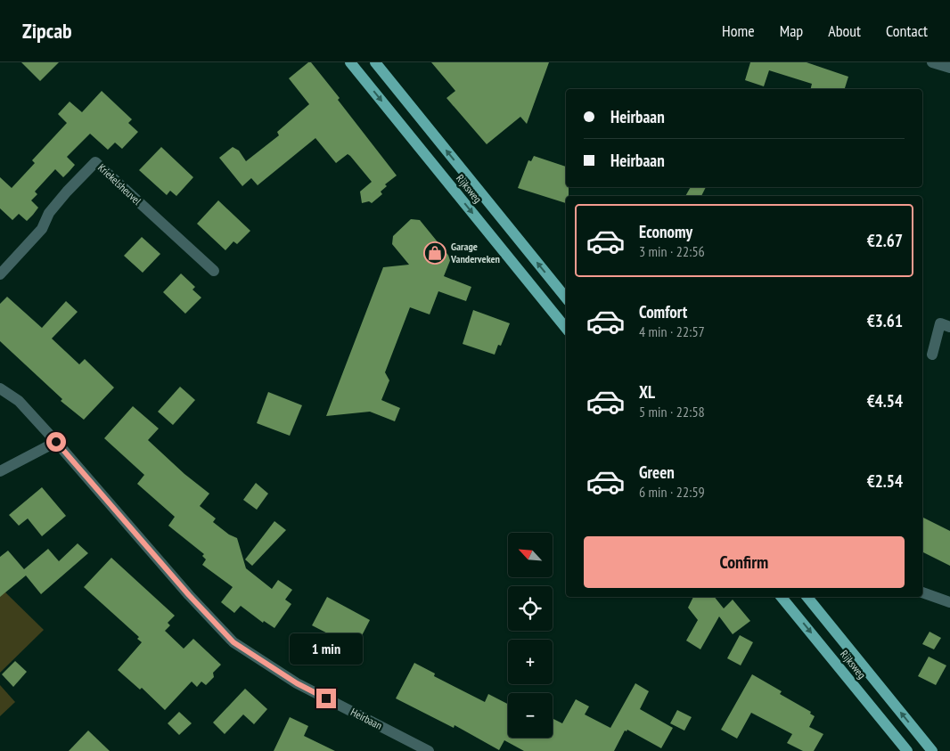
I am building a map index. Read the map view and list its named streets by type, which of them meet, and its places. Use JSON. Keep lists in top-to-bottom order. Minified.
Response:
{"streets":{"main road":["Rijksweg"],"street":["Kriekelsheuvel","Heirbaan"]},"places":{"shop":["Garage Vanderveken"]},"north":"top left","page":{"header":"Zipcab","nav":["Home","Map","About","Contact"],"banner":["Heirbaan","Heirbaan"],"list":[{"name":"Economy","note":"3 min · 22:56","value":"€2.67"},{"name":"Comfort","note":"4 min · 22:57","value":"€3.61"},{"name":"XL","note":"5 min · 22:58","value":"€4.54"},{"name":"Green","note":"6 min · 22:59","value":"€2.54"}],"buttons":"Confirm","map_buttons":["+","−"],"bubble":"1 min"}}
